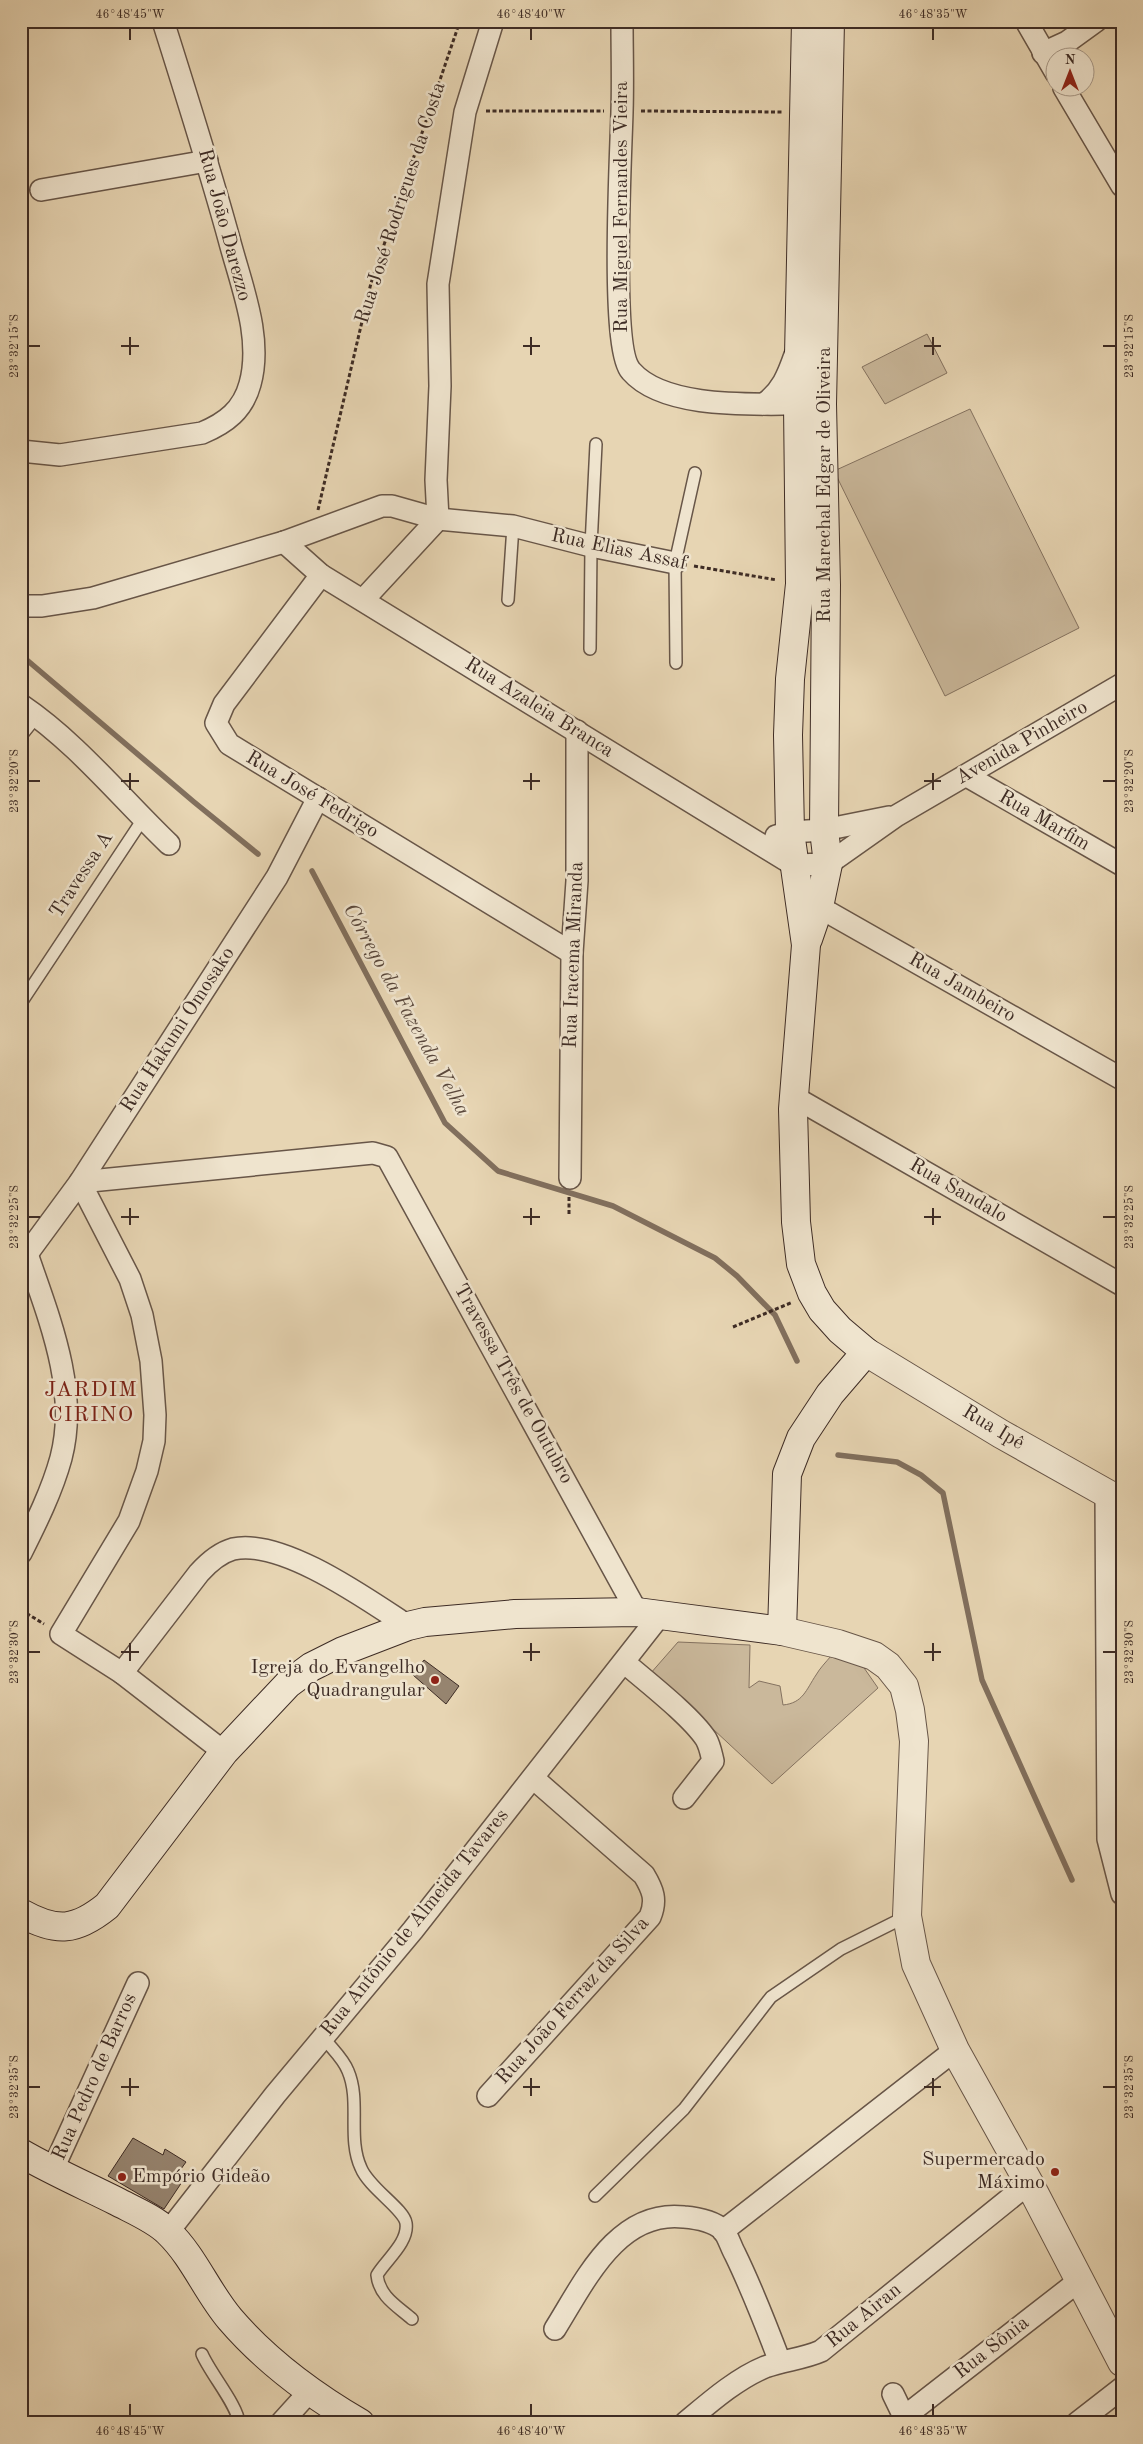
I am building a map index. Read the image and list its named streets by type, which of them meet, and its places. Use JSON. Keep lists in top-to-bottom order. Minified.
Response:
{"streets":{"main road":["Rua Marechal Edgar de Oliveira","Rua Ipê"],"street":["Rua Miguel Fernandes Vieira","Rua João Darezzo","Rua Elias Assaf","Rua Azaleia Branca","Avenida Pinheiro","Rua José Fedrigo","Rua Marfim","Rua Iracema Miranda","Rua Jambeiro","Rua Hakumi Omosako","Rua Sandalo","Travessa Três de Outubro","Rua Antônio de Almeida Tavares","Rua João Ferraz da Silva","Rua Pedro de Barros","Rua Airan","Rua Sônia"],"lane":["Travessa A"],"path":["Rua José Rodrigues da Costa"]},"crossings":[["Rua Miguel Fernandes Vieira","Rua Marechal Edgar de Oliveira"],["Rua Marechal Edgar de Oliveira","Rua Elias Assaf"],["Rua Marechal Edgar de Oliveira","Rua Azaleia Branca"],["Rua Marechal Edgar de Oliveira","Avenida Pinheiro"],["Rua Marechal Edgar de Oliveira","Rua Jambeiro"],["Rua Marechal Edgar de Oliveira","Rua Sandalo"],["Rua Marechal Edgar de Oliveira","Rua Ipê"],["Rua Azaleia Branca","Rua José Fedrigo"],["Rua Azaleia Branca","Rua Iracema Miranda"],["Avenida Pinheiro","Rua Marfim"],["Rua José Fedrigo","Rua Iracema Miranda"],["Rua José Fedrigo","Rua Hakumi Omosako"],["Rua Hakumi Omosako","Travessa Três de Outubro"],["Travessa Três de Outubro","Rua Antônio de Almeida Tavares"],["Rua Antônio de Almeida Tavares","Rua João Ferraz da Silva"]],"districts":["JARDIM CIRINO"],"water":["Córrego da Fazenda Velha"],"places":["Igreja do Evangelho Quadrangular","Supermercado Máximo","Empório Gideão"],"north":"top","coordinates":["46°48'45\"W","46°48'40\"W","46°48'35\"W","23°32'15\"S","23°32'20\"S","23°32'25\"S","23°32'30\"S","23°32'35\"S"]}
